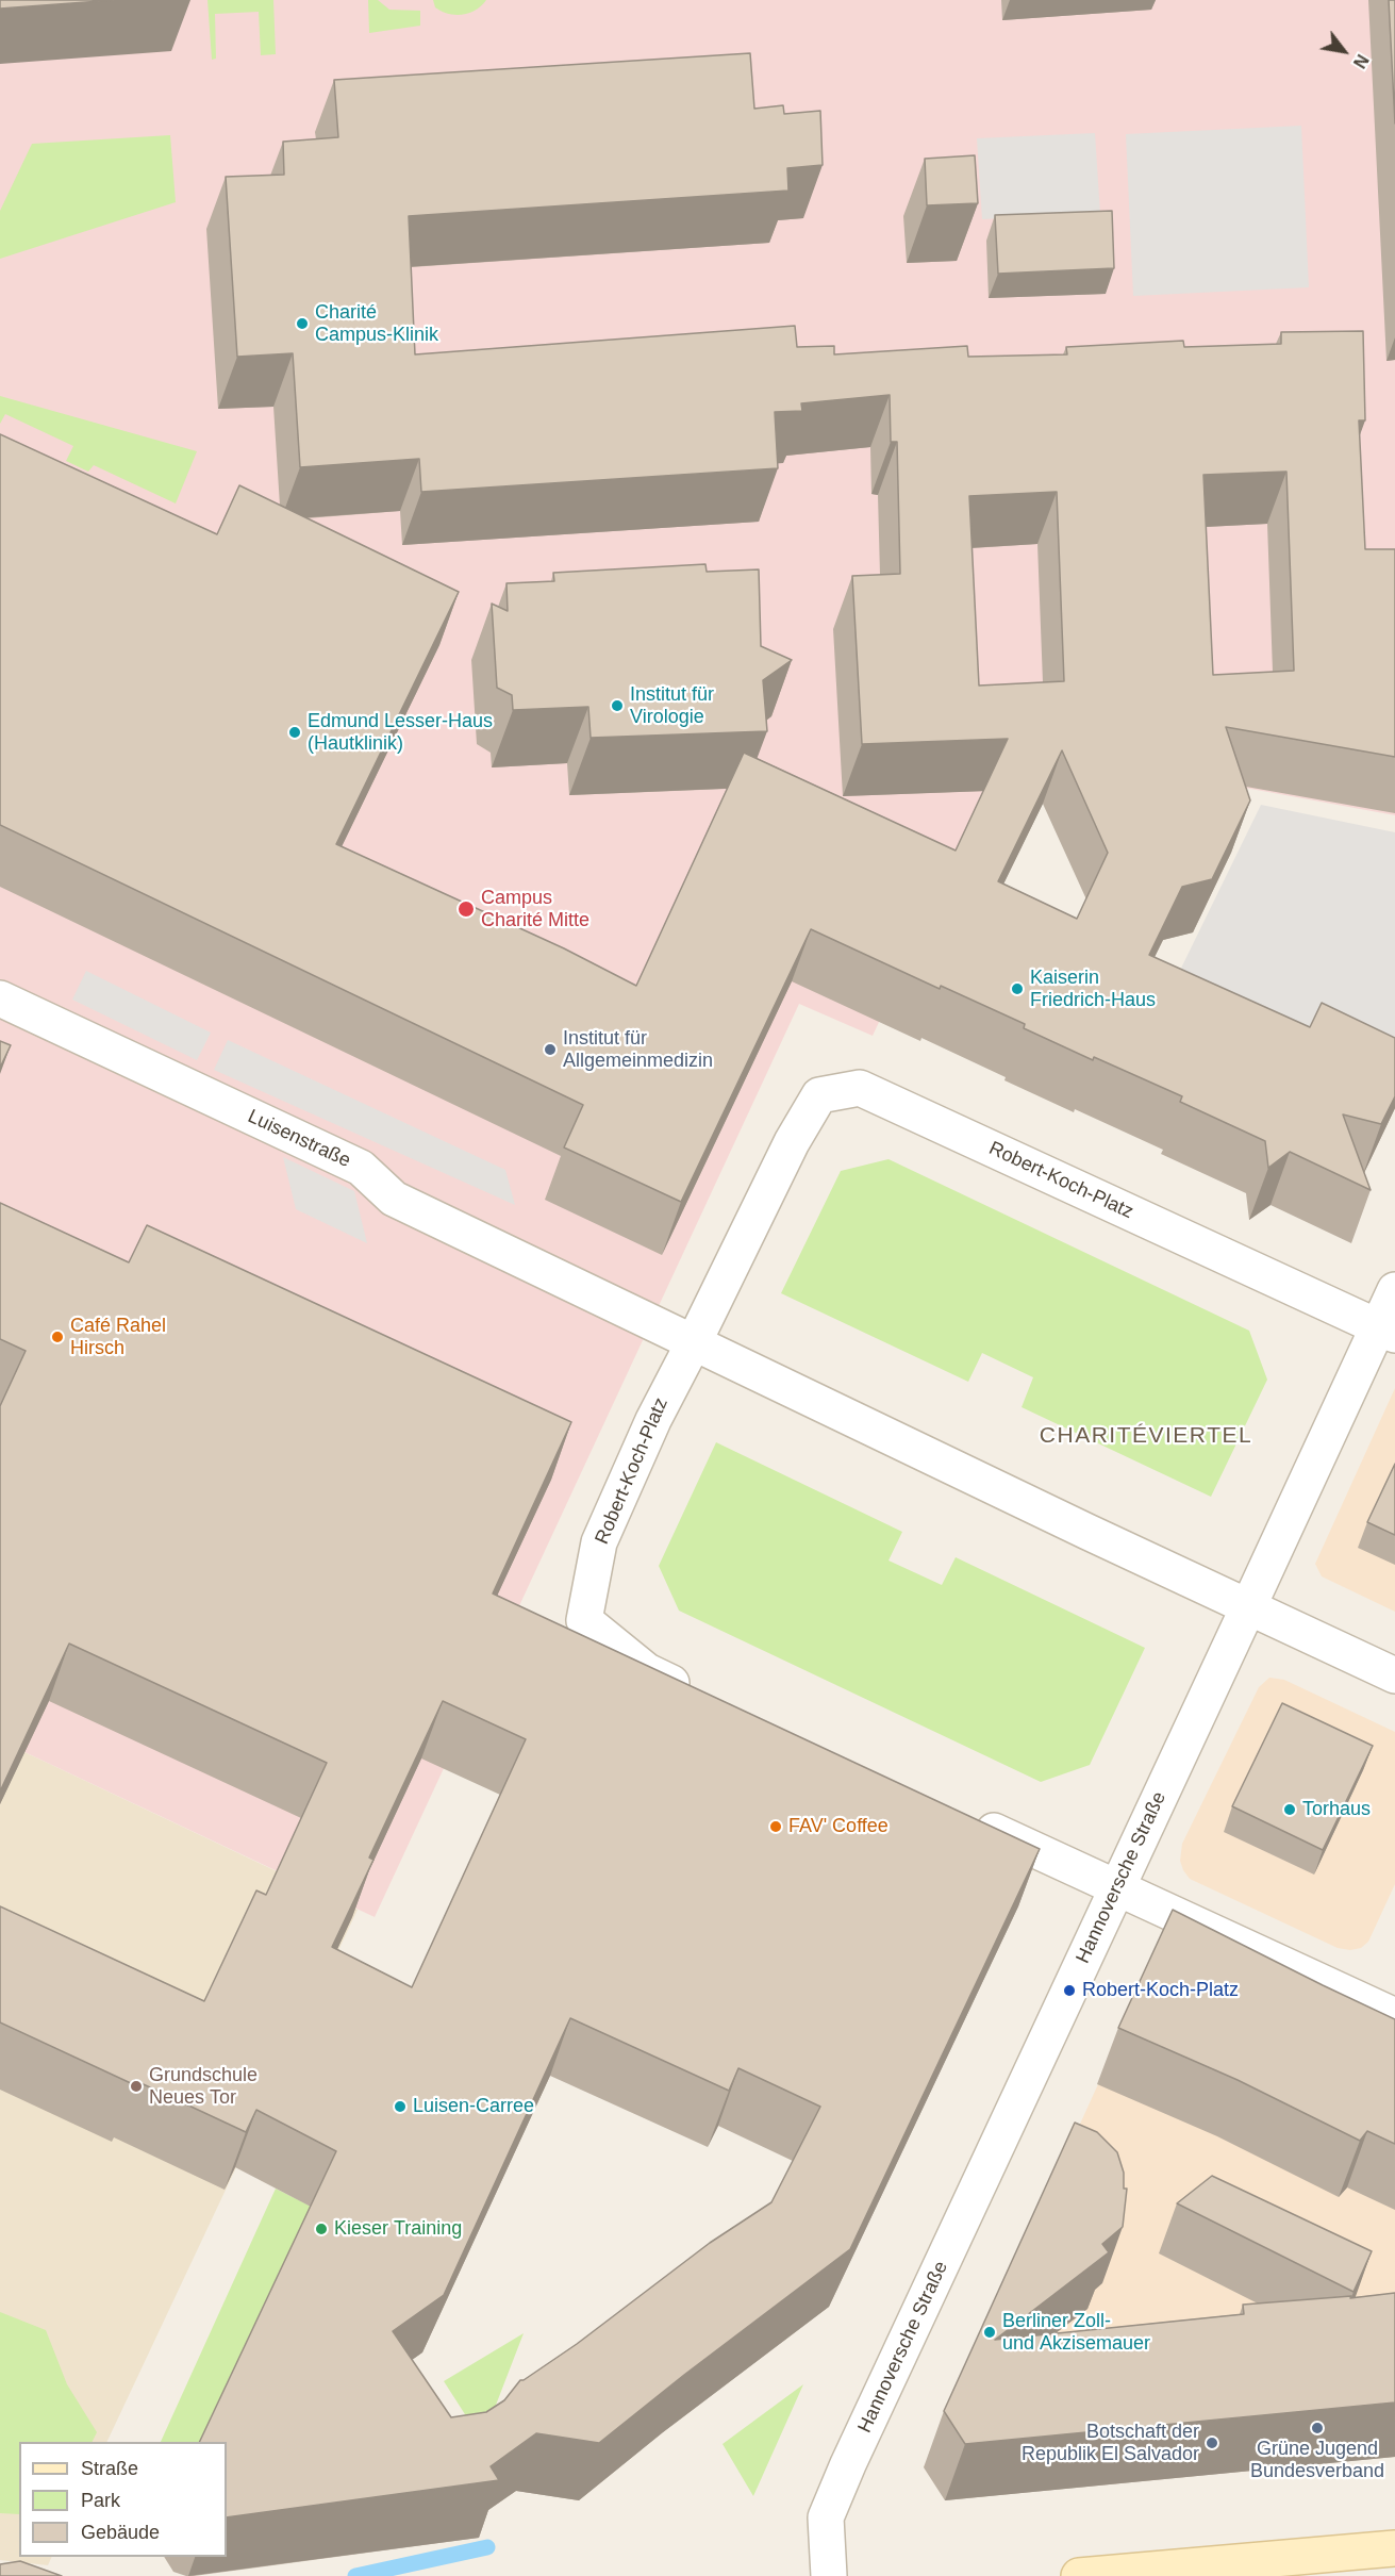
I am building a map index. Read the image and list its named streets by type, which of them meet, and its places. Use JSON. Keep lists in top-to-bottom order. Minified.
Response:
{"streets":{"street":["Luisenstraße","Robert-Koch-Platz","Hannoversche Straße"]},"crossings":[["Luisenstraße","Robert-Koch-Platz"],["Robert-Koch-Platz","Hannoversche Straße"]],"districts":["CHARITÉVIERTEL"],"places":["Charité Campus-Klinik","Institut für Virologie","Edmund Lesser-Haus (Hautklinik)","Campus Charité Mitte","Kaiserin Friedrich-Haus","Institut für Allgemeinmedizin","Café Rahel Hirsch","Torhaus","FAV' Coffee","Robert-Koch-Platz","Grundschule Neues Tor","Luisen-Carree","Kieser Training","Berliner Zoll- und Akzisemauer","Grüne Jugend Bundesverband","Botschaft der Republik El Salvador"],"legend":["Straße","Park","Gebäude"],"north":"bottom right"}
